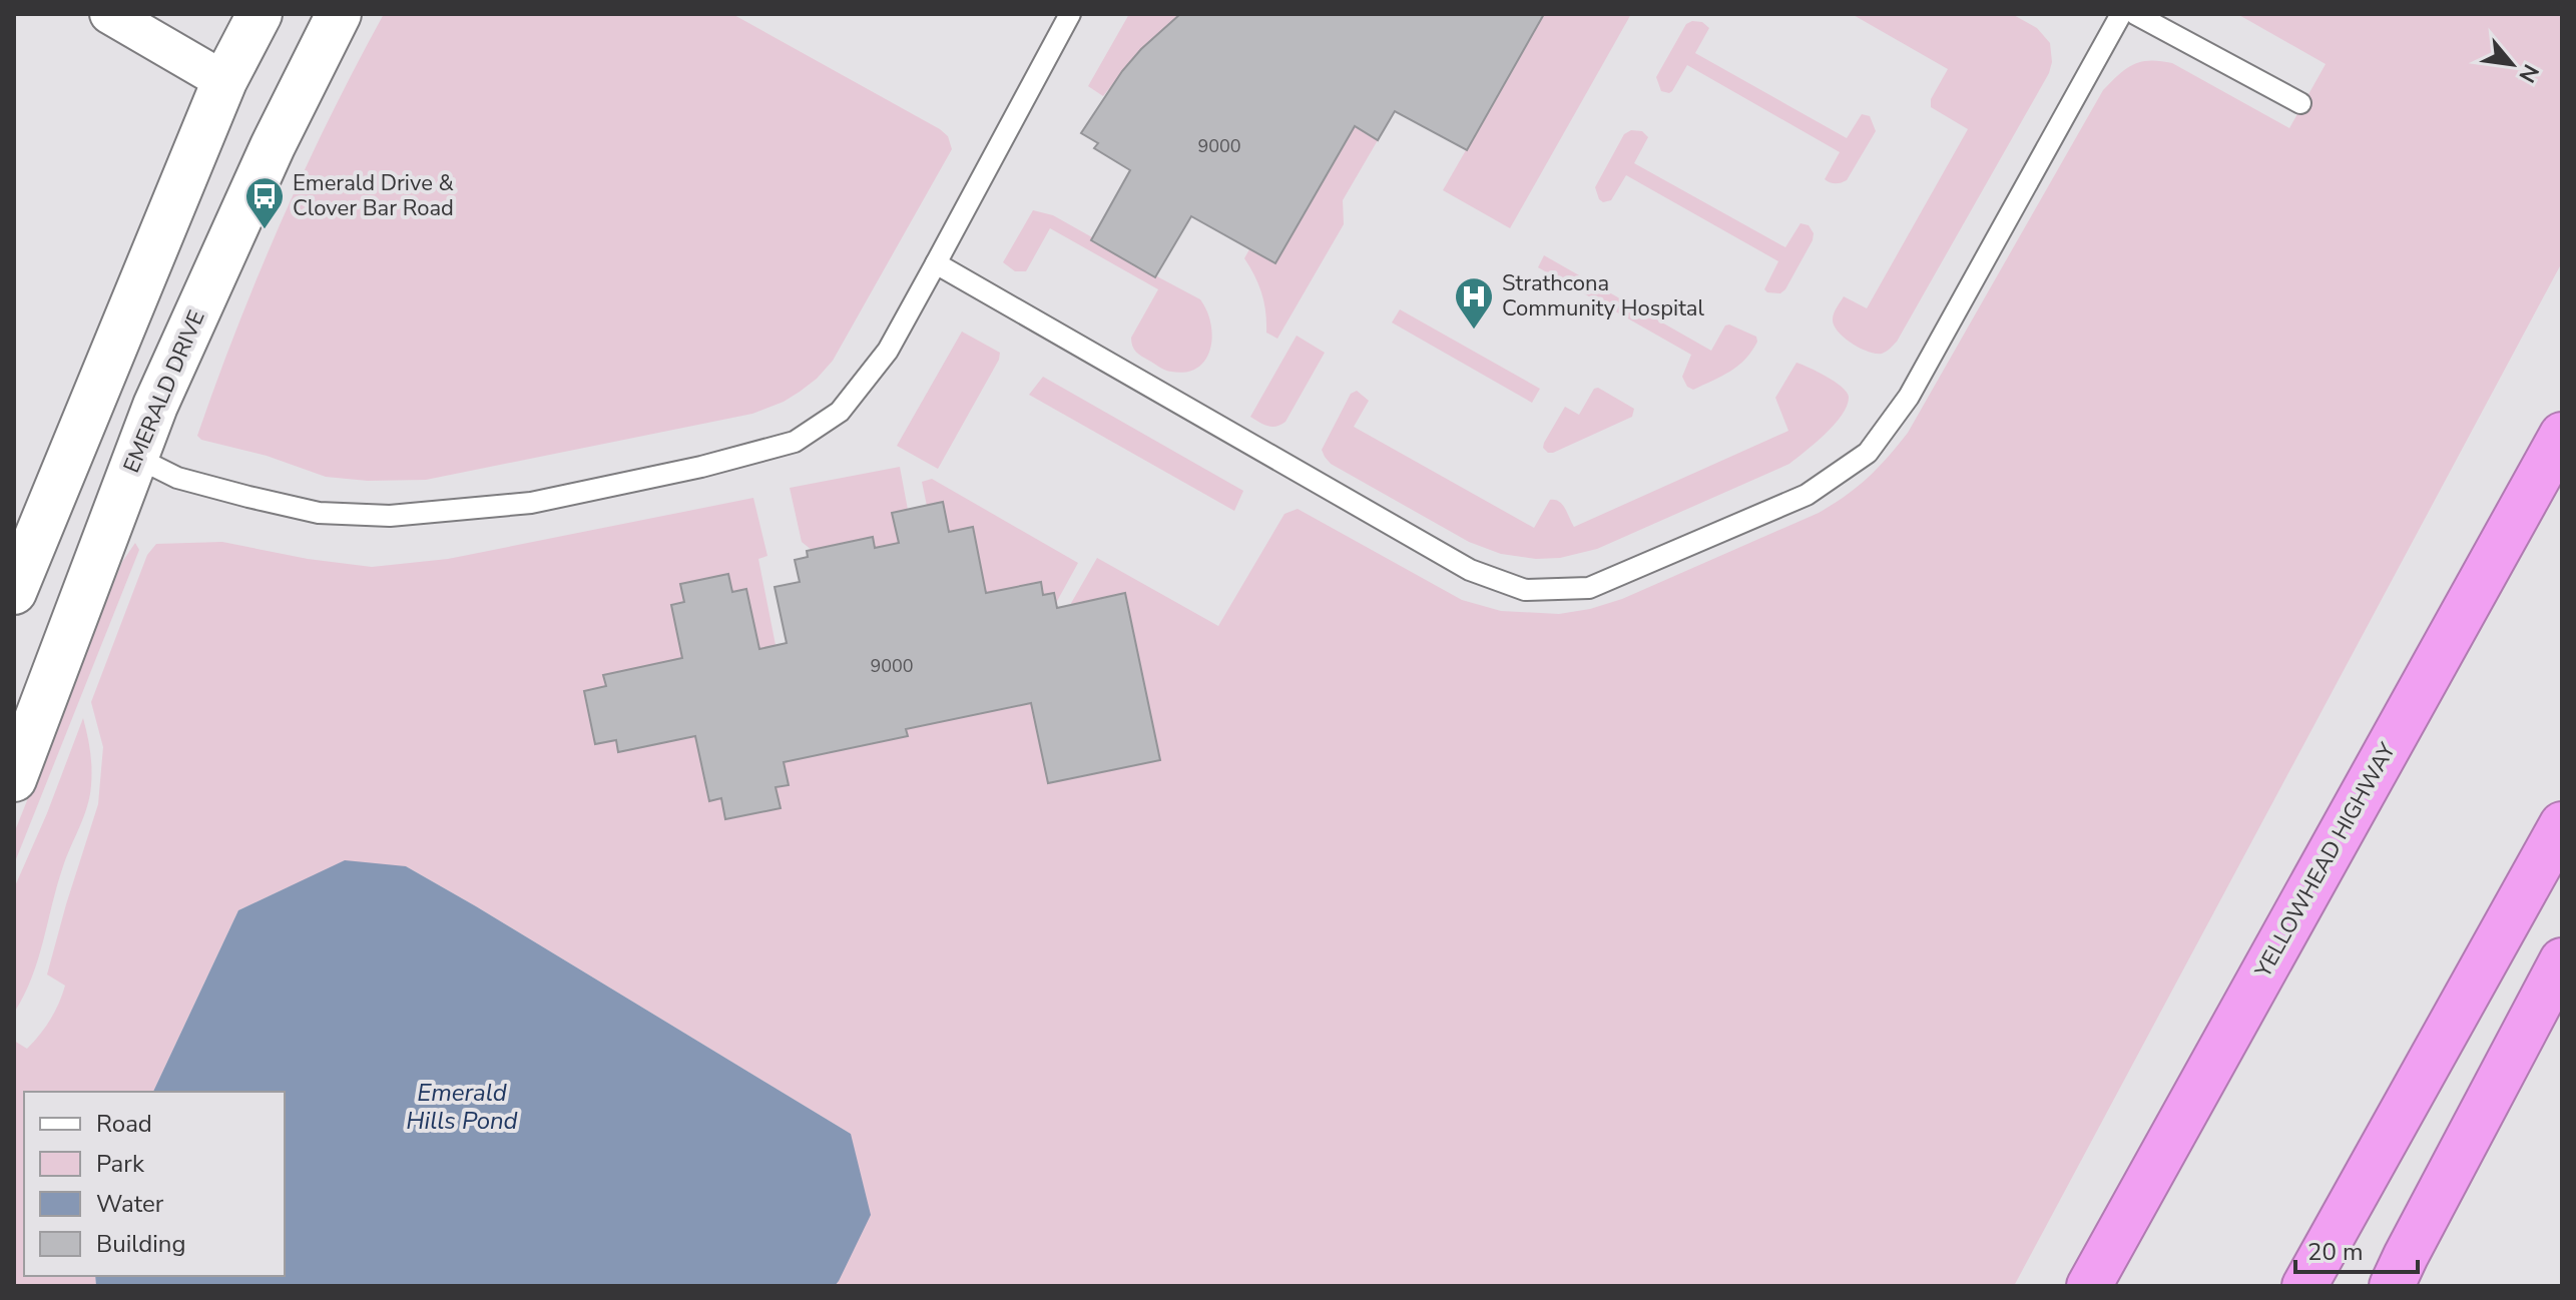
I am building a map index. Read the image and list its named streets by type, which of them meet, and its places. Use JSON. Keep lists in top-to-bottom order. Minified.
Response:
{"streets":{"highway":["YELLOWHEAD HIGHWAY"],"street":["EMERALD DRIVE"]},"water":["Emerald Hills Pond"],"places":{"bus stop":["Emerald Drive & Clover Bar Road"],"hospital":["Strathcona Community Hospital"]},"house_numbers":["9000","9000"],"legend":["Road","Park","Water","Building"],"scale_bar":"20 m","north":"bottom right"}
